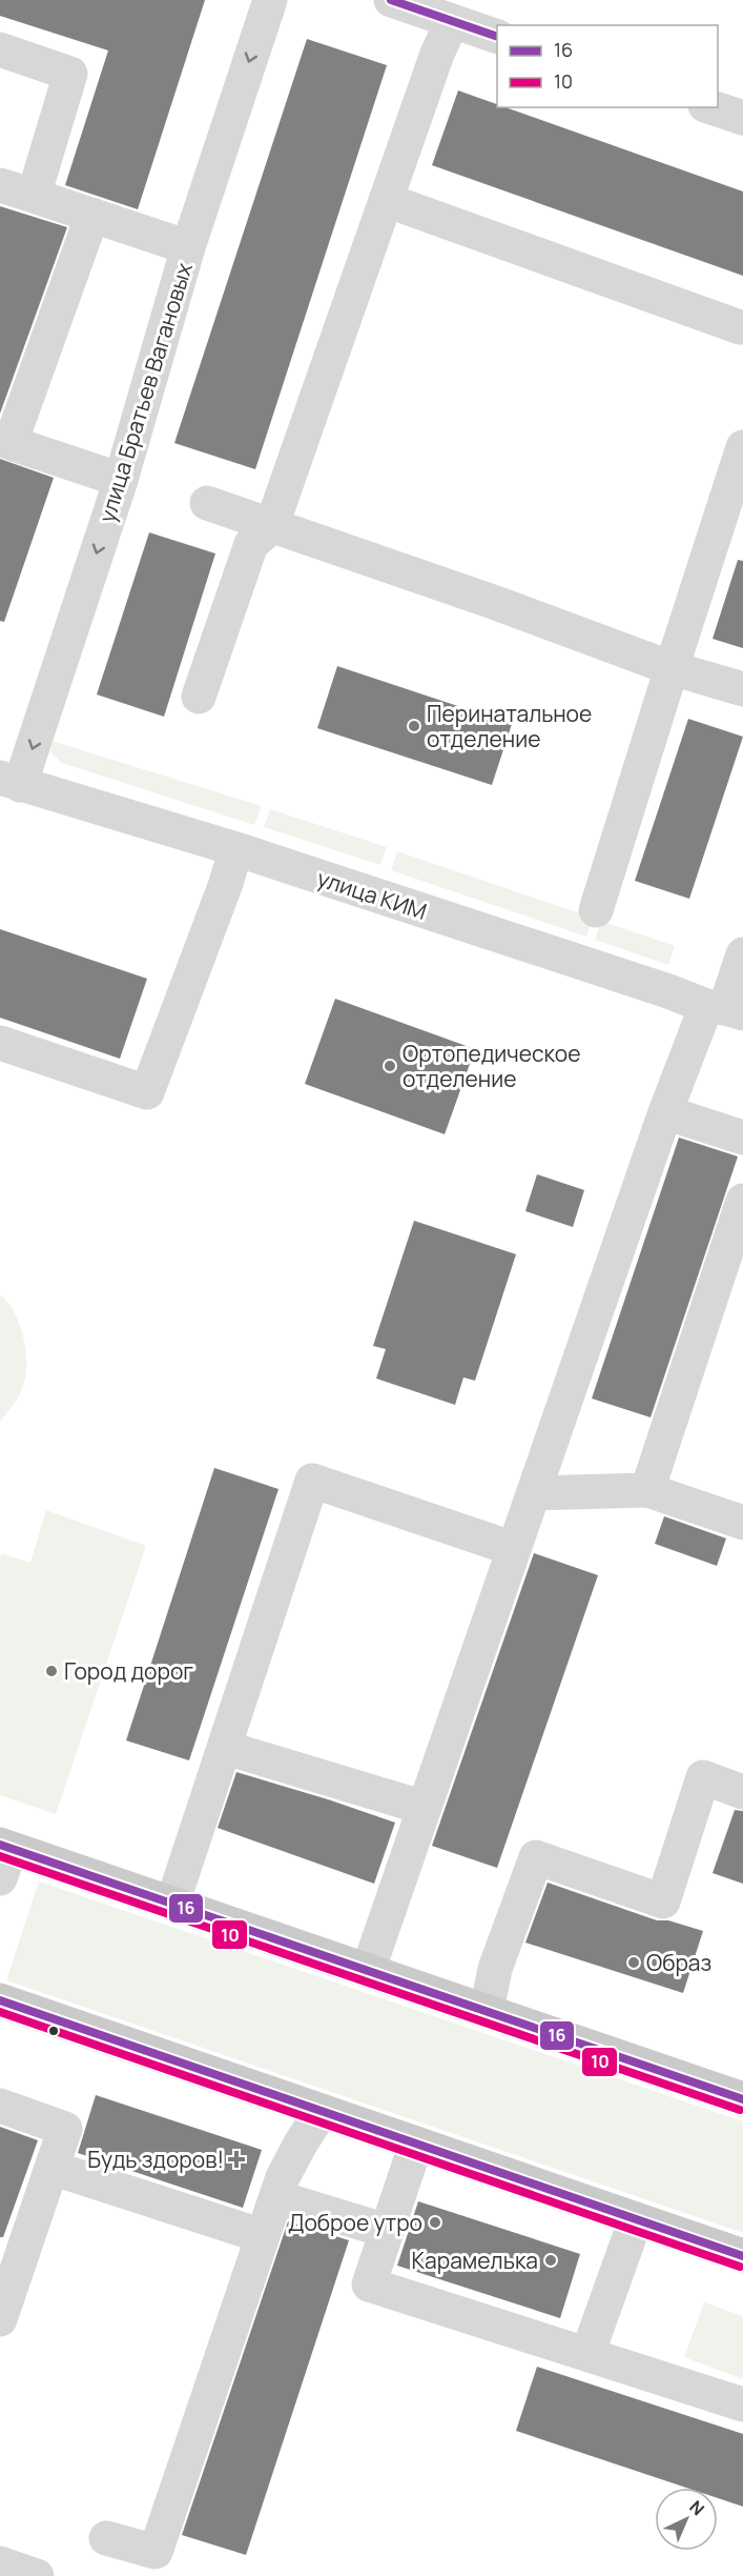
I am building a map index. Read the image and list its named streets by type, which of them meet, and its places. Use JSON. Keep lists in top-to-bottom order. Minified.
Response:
{"streets":{"street":["улица Братьев Вагановых","улица КИМ"]},"crossings":[["улица Братьев Вагановых","улица КИМ"]],"places":{"other":["Перинатальное отделение","Ортопедическое отделение","Город дорог","Образ","Доброе утро","Карамелька"],"health":["Будь здоров!"]},"lines":["transit line 16","transit line 10"],"legend":["16","10"],"north":"top right"}
